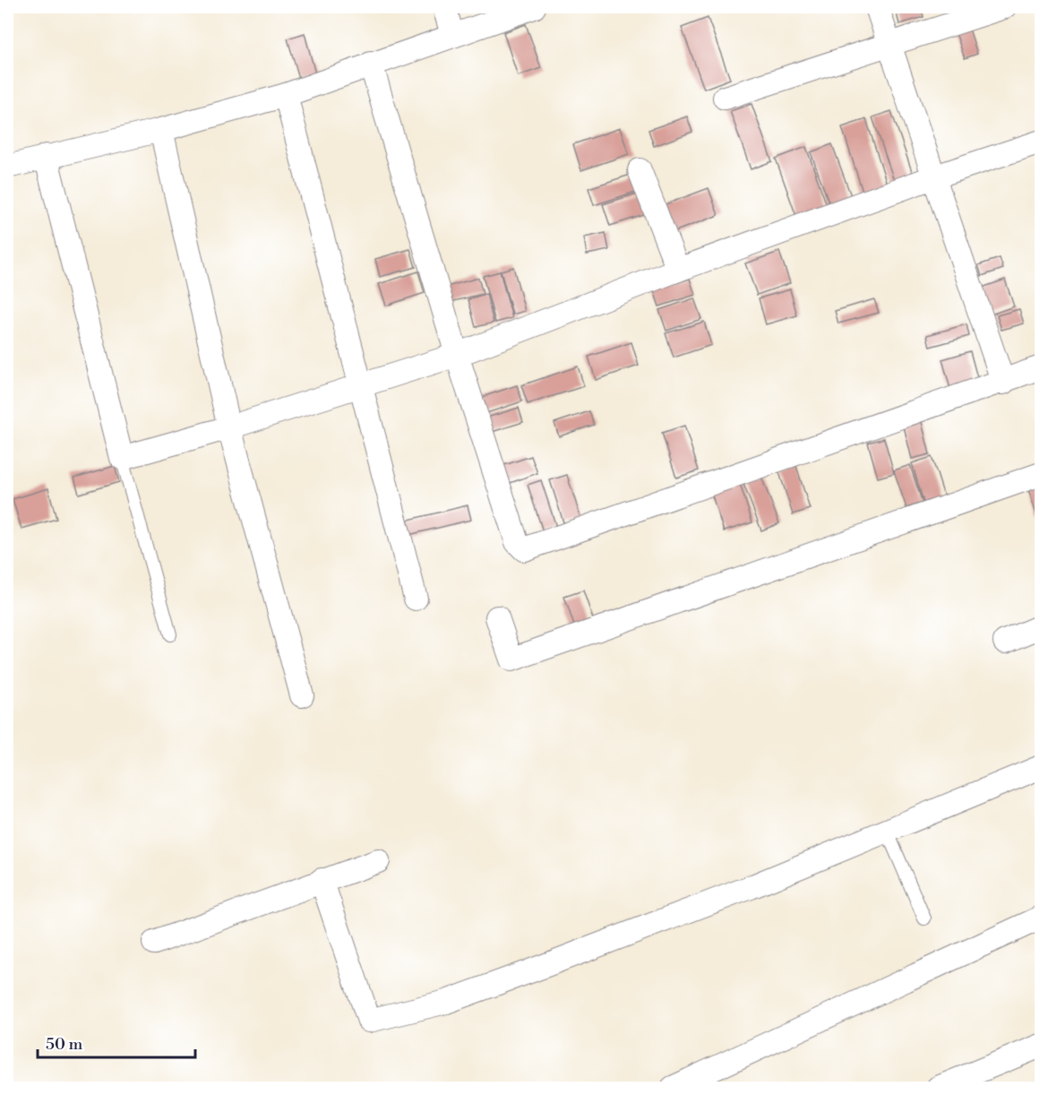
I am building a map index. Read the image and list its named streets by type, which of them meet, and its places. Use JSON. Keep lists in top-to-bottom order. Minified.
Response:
{"scale_bar":"50 m"}
